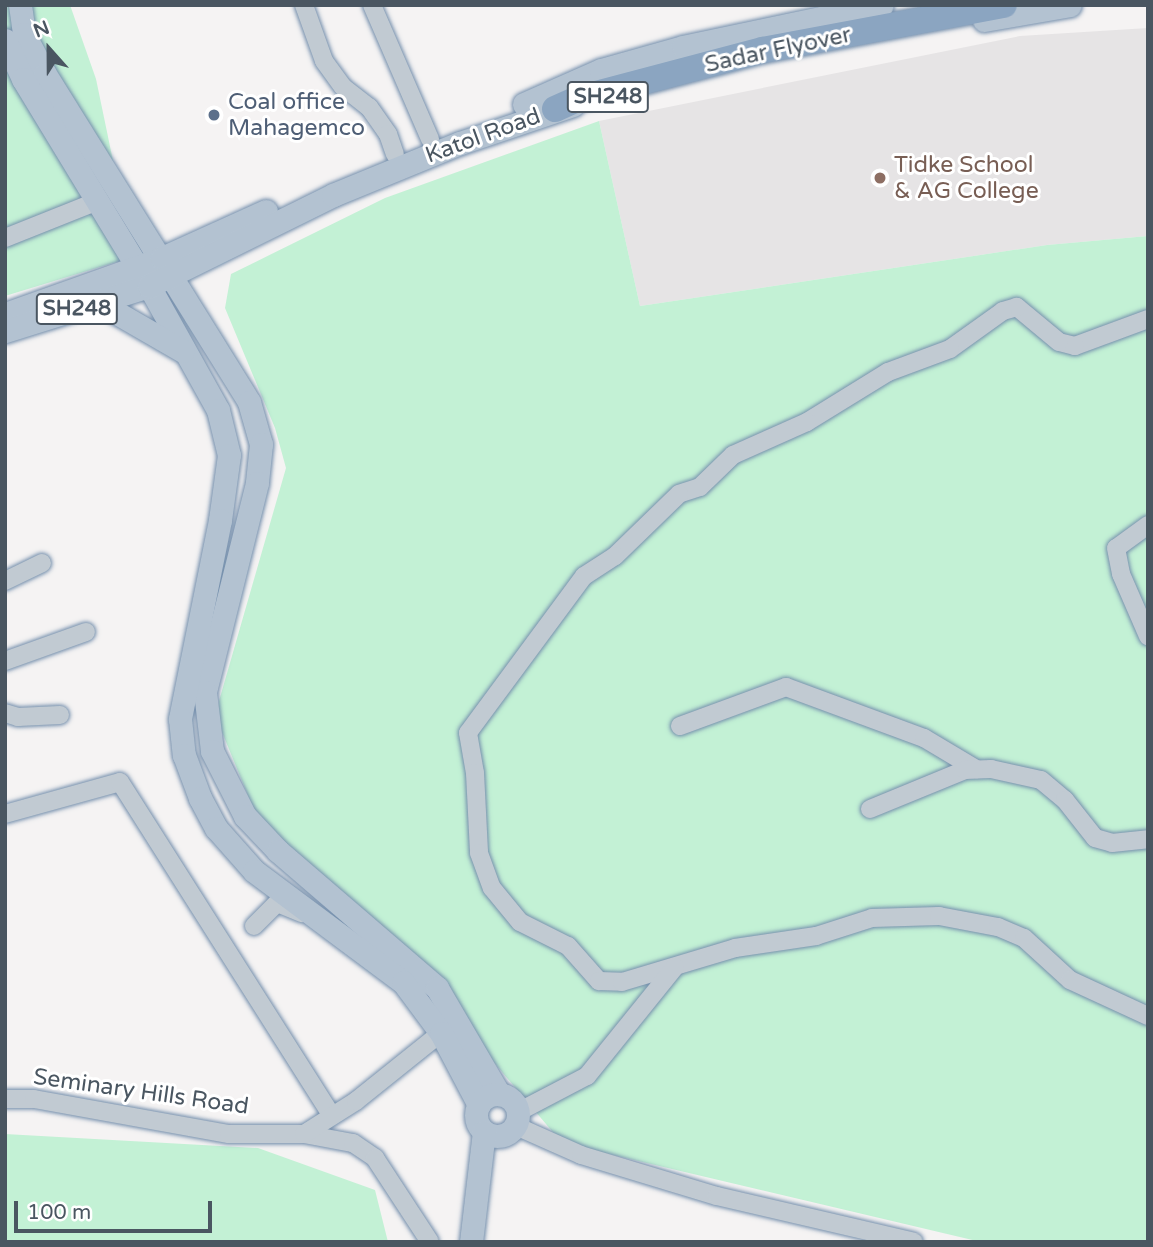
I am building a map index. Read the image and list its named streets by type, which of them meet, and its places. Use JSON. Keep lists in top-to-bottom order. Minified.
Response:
{"streets":{"highway":["Sadar Flyover"],"main road":["SH248","Katol Road"],"street":["Seminary Hills Road"]},"crossings":[["Sadar Flyover","Katol Road"]],"places":["Coal office Mahagemco","Tidke School & AG College"],"scale_bar":"100 m","north":"top"}
